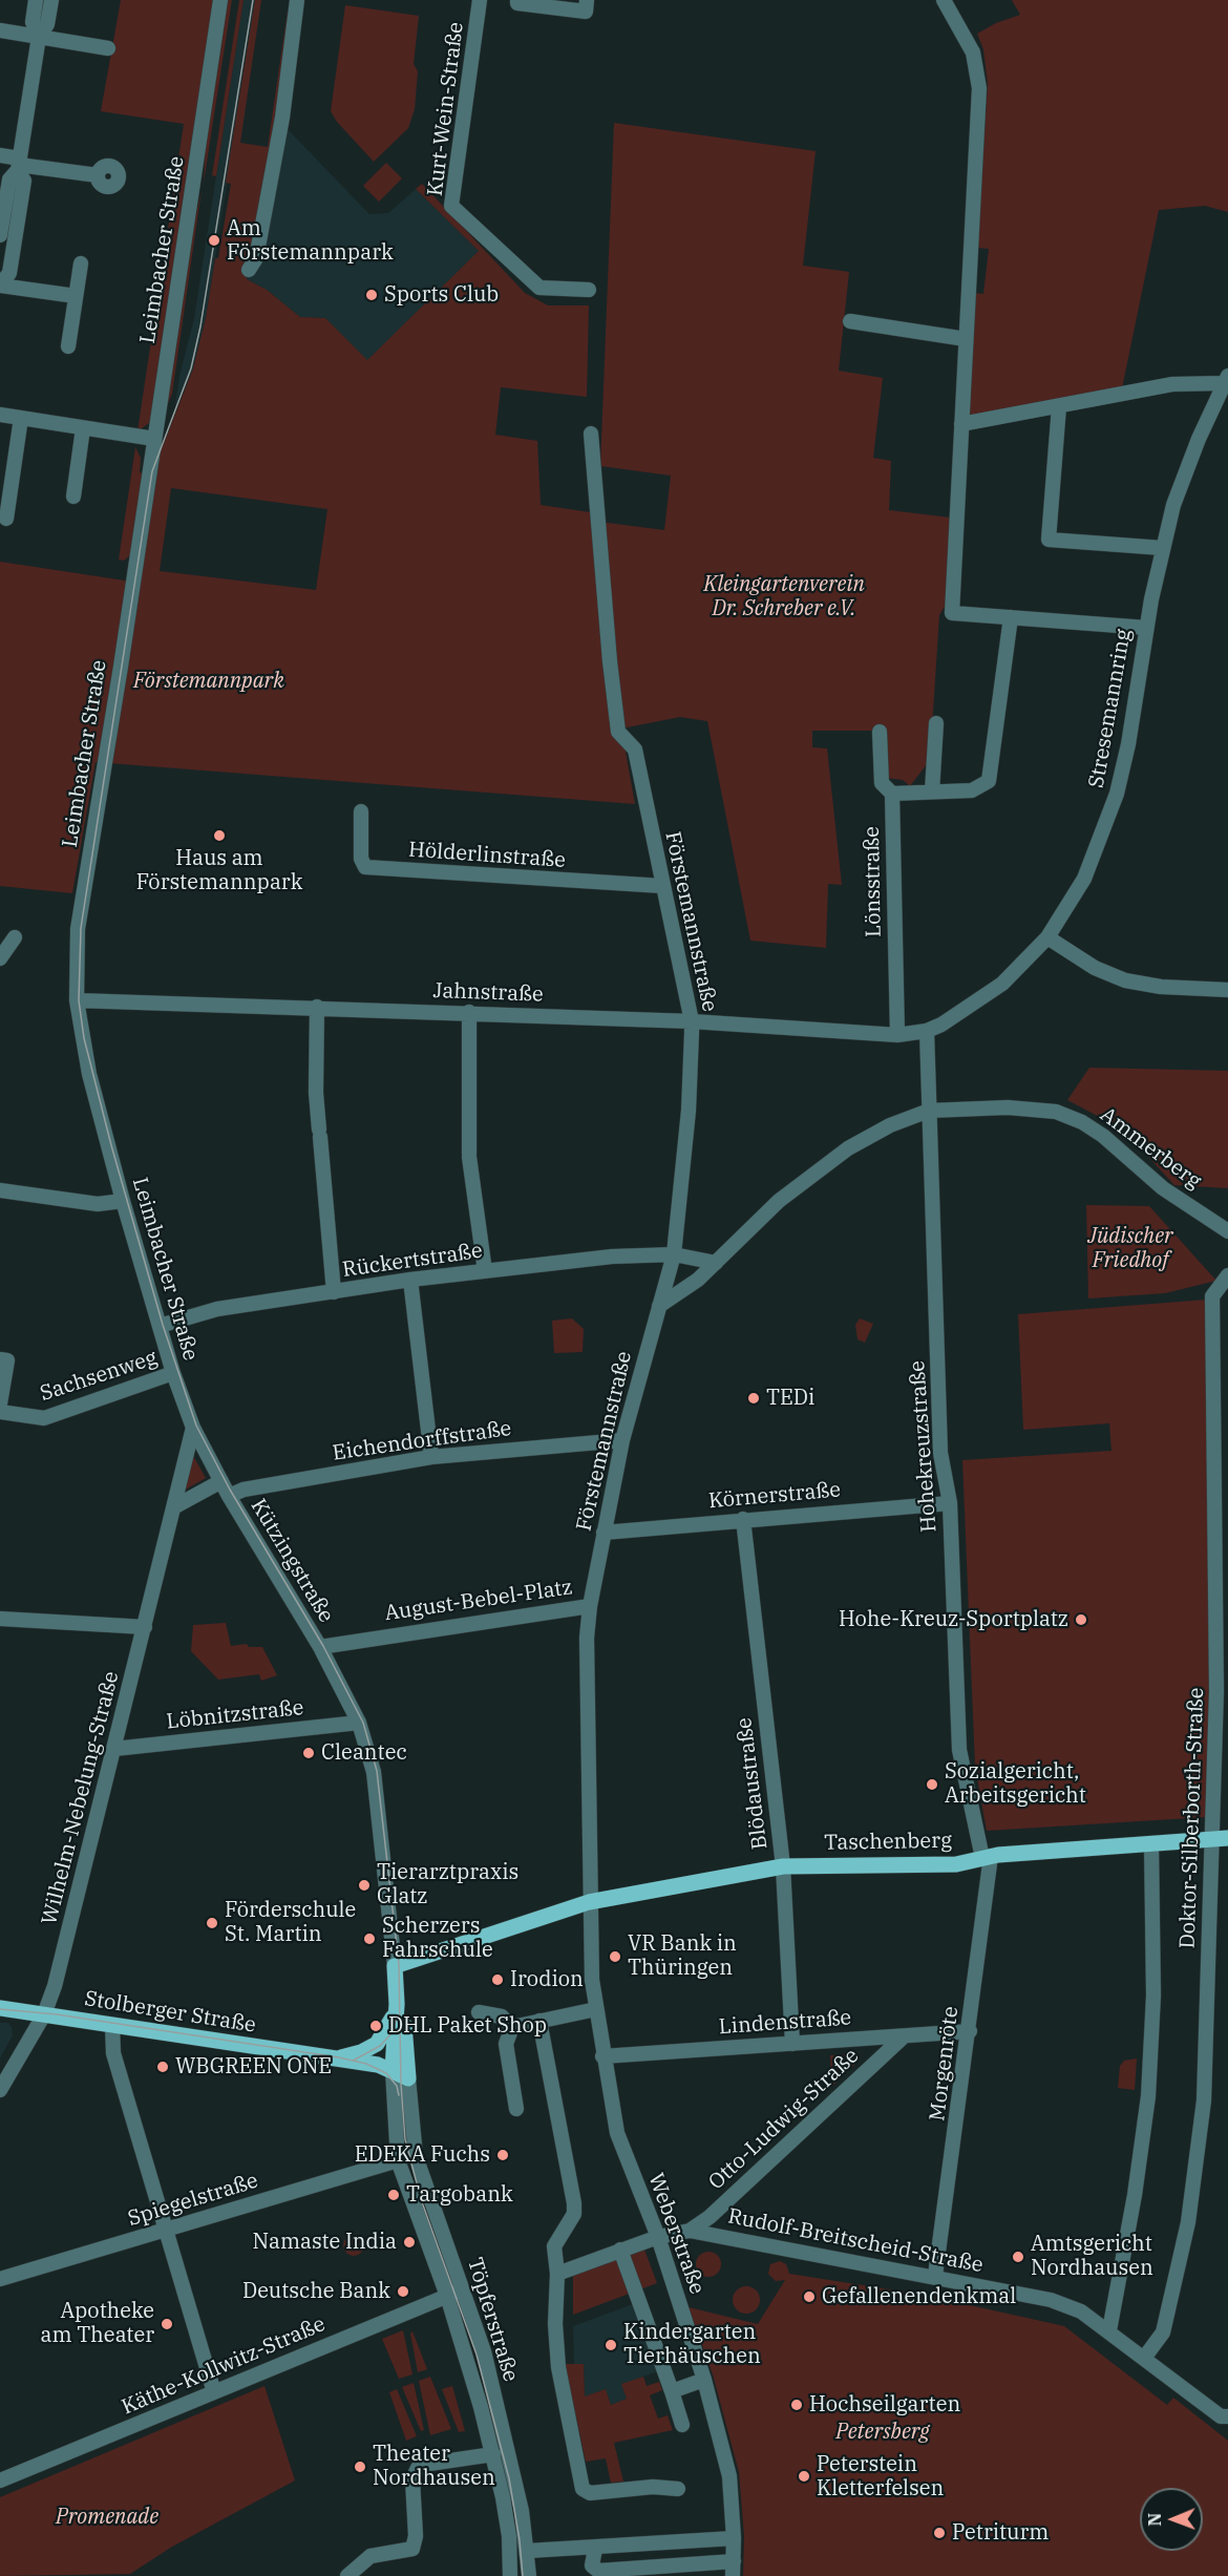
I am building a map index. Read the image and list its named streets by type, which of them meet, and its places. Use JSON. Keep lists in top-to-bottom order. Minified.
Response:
{"streets":{"main road":["Taschenberg","Stolberger Straße"],"street":["Kurt-Wein-Straße","Leimbacher Straße","Stresemannring","Hölderlinstraße","Lönsstraße","Förstemannstraße","Jahnstraße","Ammerberg","Rückertstraße","Sachsenweg","Eichendorffstraße","Hohekreuzstraße","Körnerstraße","Kützingstraße","August-Bebel-Platz","Löbnitzstraße","Blödaustraße","Wilhelm-Nebelung-Straße","Doktor-Silberborth-Straße","Lindenstraße","Morgenröte","Otto-Ludwig-Straße","Spiegelstraße","Weberstraße","Rudolf-Breitscheid-Straße","Töpferstraße","Käthe-Kollwitz-Straße"]},"crossings":[["Leimbacher Straße","Jahnstraße"],["Leimbacher Straße","Rückertstraße"],["Leimbacher Straße","Sachsenweg"],["Leimbacher Straße","Eichendorffstraße"],["Leimbacher Straße","Kützingstraße"],["Leimbacher Straße","Wilhelm-Nebelung-Straße"],["Stresemannring","Lönsstraße"],["Stresemannring","Jahnstraße"],["Stresemannring","Hohekreuzstraße"],["Hölderlinstraße","Förstemannstraße"],["Lönsstraße","Jahnstraße"],["Förstemannstraße","Jahnstraße"],["Förstemannstraße","Ammerberg"],["Förstemannstraße","Rückertstraße"],["Förstemannstraße","Eichendorffstraße"],["Förstemannstraße","Körnerstraße"],["Förstemannstraße","August-Bebel-Platz"],["Ammerberg","Rückertstraße"],["Ammerberg","Hohekreuzstraße"],["Eichendorffstraße","Kützingstraße"],["Hohekreuzstraße","Körnerstraße"],["Hohekreuzstraße","Taschenberg"],["Hohekreuzstraße","Morgenröte"],["Körnerstraße","Blödaustraße"],["Kützingstraße","August-Bebel-Platz"],["August-Bebel-Platz","Taschenberg"],["August-Bebel-Platz","Weberstraße"],["Löbnitzstraße","Wilhelm-Nebelung-Straße"],["Blödaustraße","Taschenberg"],["Blödaustraße","Lindenstraße"],["Wilhelm-Nebelung-Straße","Stolberger Straße"],["Doktor-Silberborth-Straße","Taschenberg"],["Doktor-Silberborth-Straße","Rudolf-Breitscheid-Straße"],["Taschenberg","Morgenröte"],["Taschenberg","Weberstraße"],["Stolberger Straße","Töpferstraße"],["Lindenstraße","Morgenröte"],["Lindenstraße","Otto-Ludwig-Straße"],["Lindenstraße","Weberstraße"],["Morgenröte","Rudolf-Breitscheid-Straße"],["Otto-Ludwig-Straße","Rudolf-Breitscheid-Straße"],["Spiegelstraße","Töpferstraße"],["Weberstraße","Rudolf-Breitscheid-Straße"],["Töpferstraße","Käthe-Kollwitz-Straße"]],"parks":["Kleingartenverein Dr. Schreber e.V.","Förstemannpark","Jüdischer Friedhof","Petersberg","Promenade"],"places":["Am Förstemannpark","Sports Club","Haus am Förstemannpark","TEDi","Hohe-Kreuz-Sportplatz","Cleantec","Sozialgericht, Arbeitsgericht","Tierarztpraxis Glatz","Förderschule St. Martin","Scherzers Fahrschule","VR Bank in Thüringen","Irodion","DHL Paket Shop","WBGREEN ONE","EDEKA Fuchs","Targobank","Namaste India","Amtsgericht Nordhausen","Deutsche Bank","Gefallenendenkmal","Apotheke am Theater","Kindergarten Tierhäuschen","Hochseilgarten","Theater Nordhausen","Peterstein Kletterfelsen","Petriturm"],"north":"left"}
